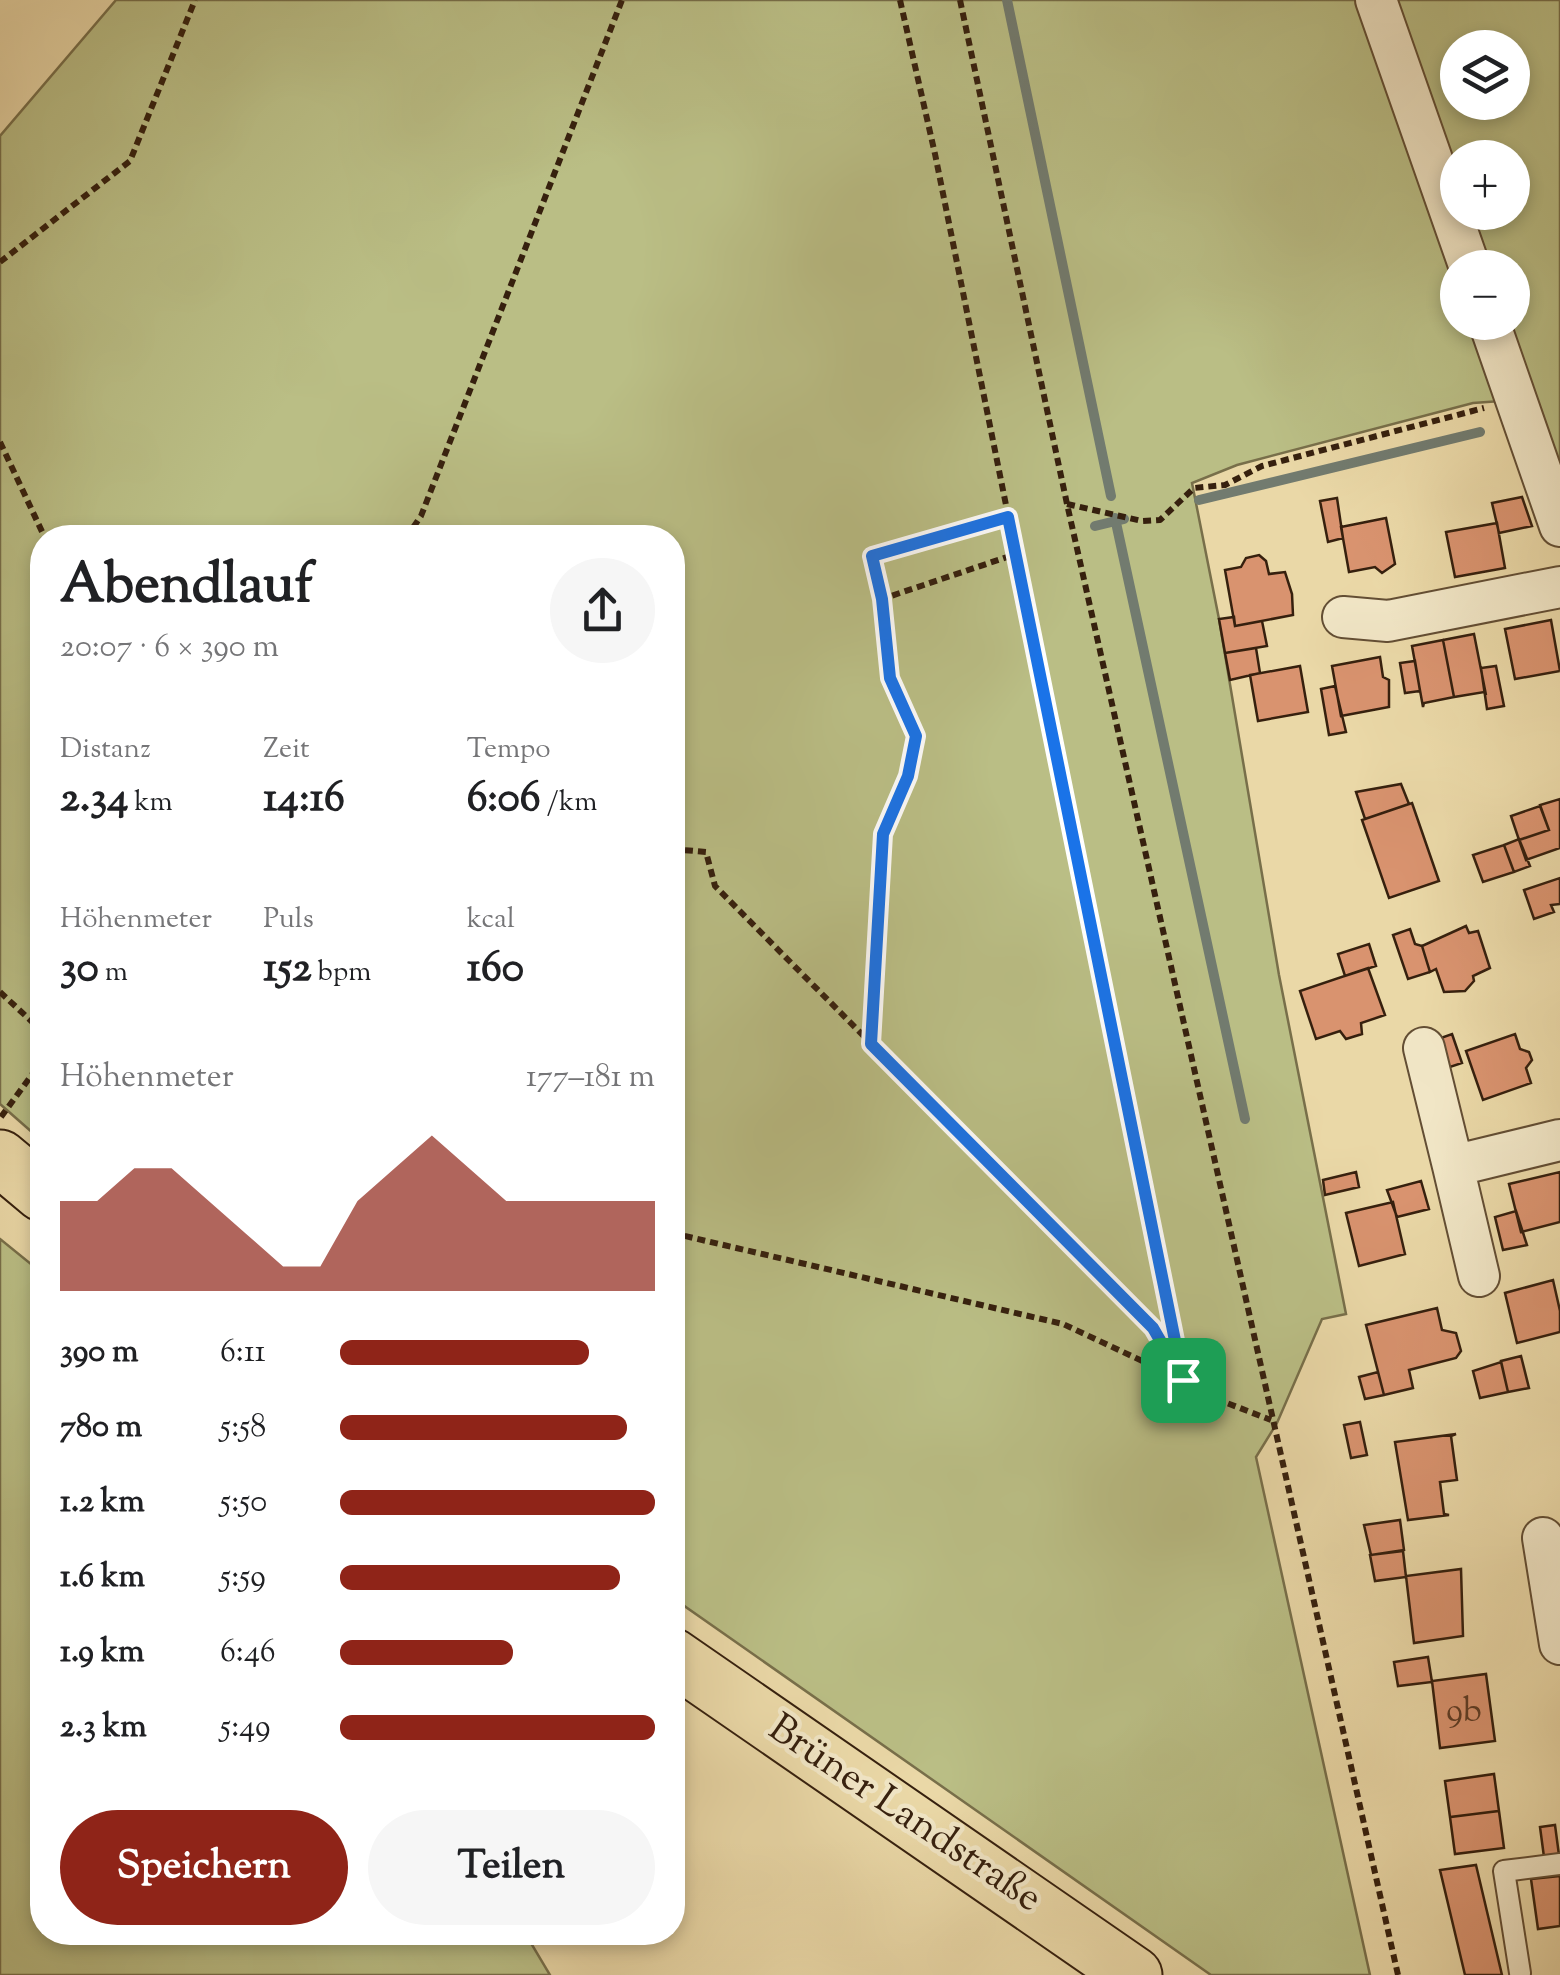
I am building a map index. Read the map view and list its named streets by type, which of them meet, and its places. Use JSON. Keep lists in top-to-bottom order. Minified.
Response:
{"streets":{"main road":["Brüner Landstraße"]},"house_numbers":["9b"],"page":{"map_buttons":["+","−"],"heading":["Abendlauf","20:07 · 6 × 390 m"],"stats":[["Distanz","2.34 km"],["Zeit","14:16"],["Tempo","6:06 /km"],["Höhenmeter","30 m"],["Puls","152 bpm"],["kcal","160"]],"chart":["Höhenmeter","177–181 m"],"list":[{"name":"390 m","note":"6:11"},{"name":"780 m","note":"5:58"},{"name":"1.2 km","note":"5:50"},{"name":"1.6 km","note":"5:59"},{"name":"1.9 km","note":"6:46"},{"name":"2.3 km","note":"5:49"}],"buttons":["Speichern","Teilen"]}}
